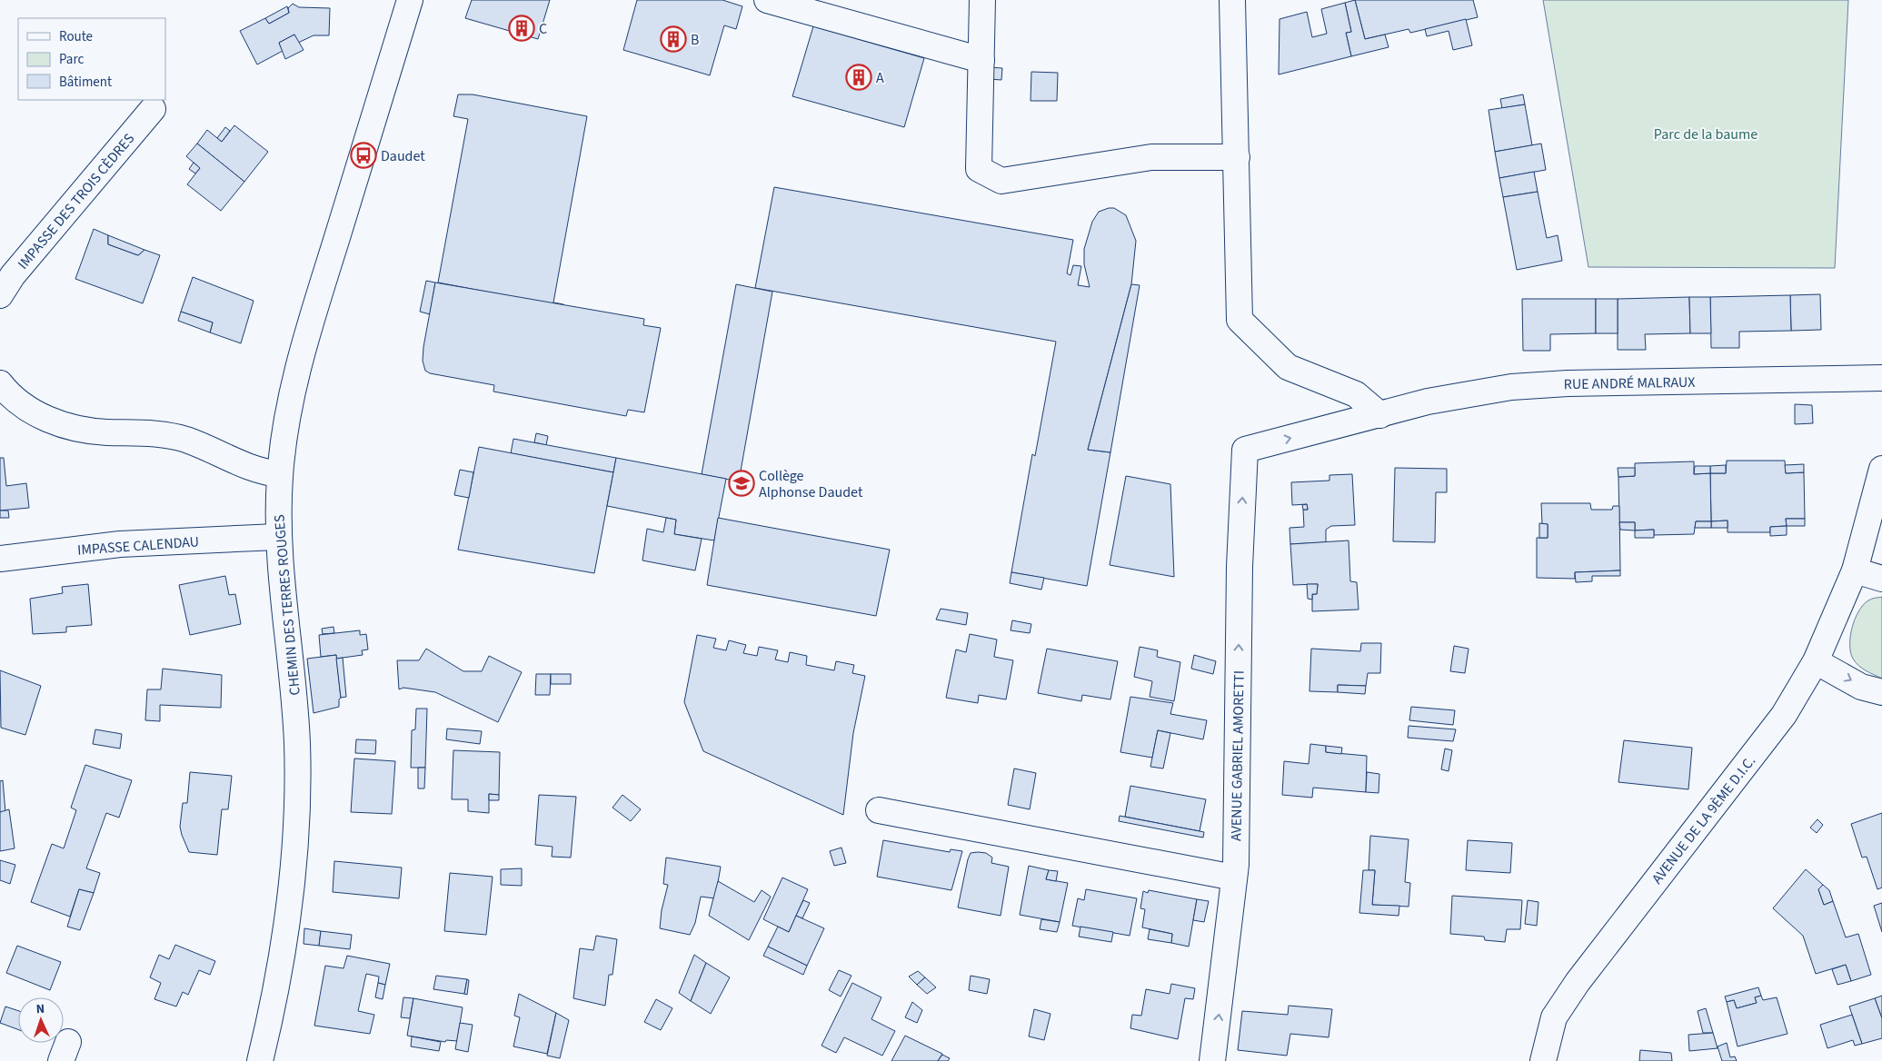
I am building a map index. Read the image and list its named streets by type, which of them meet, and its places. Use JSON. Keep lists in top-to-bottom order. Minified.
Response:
{"streets":{"street":["IMPASSE DES TROIS CÈDRES","RUE ANDRÉ MALRAUX","IMPASSE CALENDAU","CHEMIN DES TERRES ROUGES","AVENUE GABRIEL AMORETTI","AVENUE DE LA 9ÈME D.I.C."]},"crossings":[["RUE ANDRÉ MALRAUX","AVENUE GABRIEL AMORETTI"],["IMPASSE CALENDAU","CHEMIN DES TERRES ROUGES"]],"one_way":["AVENUE GABRIEL AMORETTI"],"parks":["Parc de la baume"],"places":{"building":["C","B","A"],"bus stop":["Daudet"],"school or university":["Collège Alphonse Daudet"]},"legend":["Route","Parc","Bâtiment"],"north":"top"}
